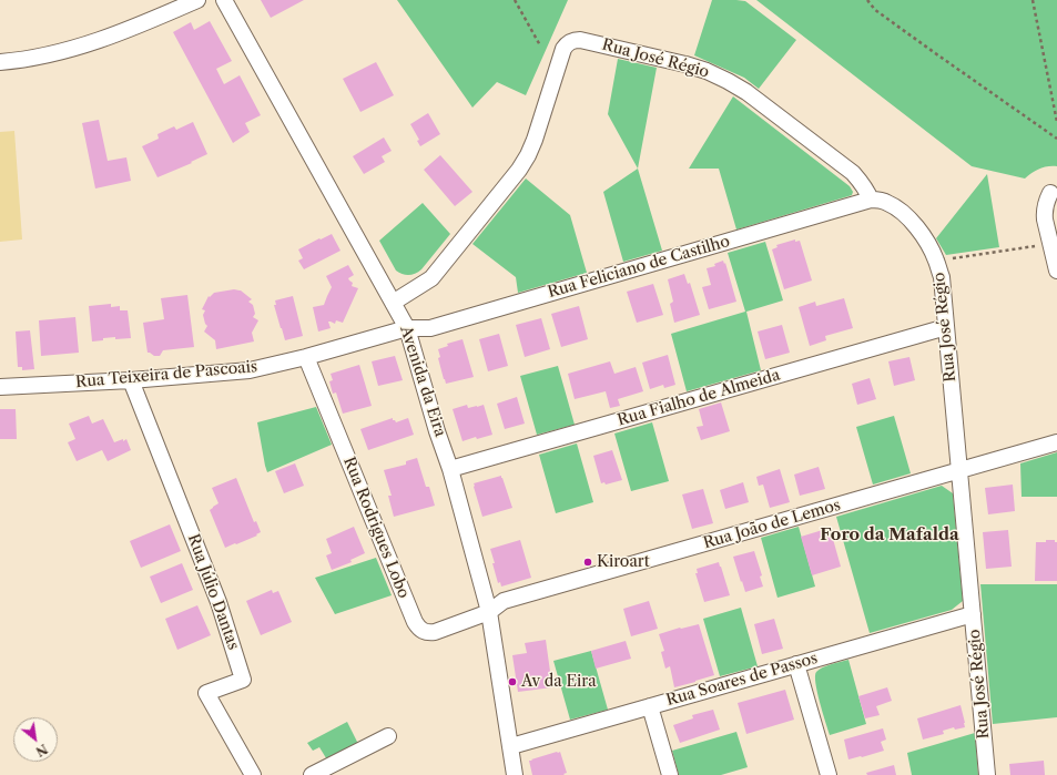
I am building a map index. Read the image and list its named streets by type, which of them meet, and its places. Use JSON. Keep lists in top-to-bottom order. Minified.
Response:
{"streets":{"street":["Rua José Régio","Rua Feliciano de Castilho","Rua Teixeira de Pascoais","Avenida da Eira","Rua Fialho de Almeida","Rua João de Lemos","Rua Rodrigues Lobo","Rua Júlio Dantas","Rua Soares de Passos"]},"crossings":[["Rua José Régio","Rua Feliciano de Castilho"],["Rua José Régio","Avenida da Eira"],["Rua José Régio","Rua Fialho de Almeida"],["Rua José Régio","Rua João de Lemos"],["Rua José Régio","Rua Soares de Passos"],["Rua Feliciano de Castilho","Rua Teixeira de Pascoais"],["Rua Feliciano de Castilho","Avenida da Eira"],["Rua Teixeira de Pascoais","Avenida da Eira"],["Rua Teixeira de Pascoais","Rua Rodrigues Lobo"],["Rua Teixeira de Pascoais","Rua Júlio Dantas"],["Avenida da Eira","Rua Fialho de Almeida"],["Avenida da Eira","Rua João de Lemos"],["Avenida da Eira","Rua Rodrigues Lobo"],["Avenida da Eira","Rua Soares de Passos"],["Rua João de Lemos","Rua Rodrigues Lobo"]],"districts":["Foro da Mafalda"],"places":["Kiroart","Av da Eira"],"north":"bottom right"}
